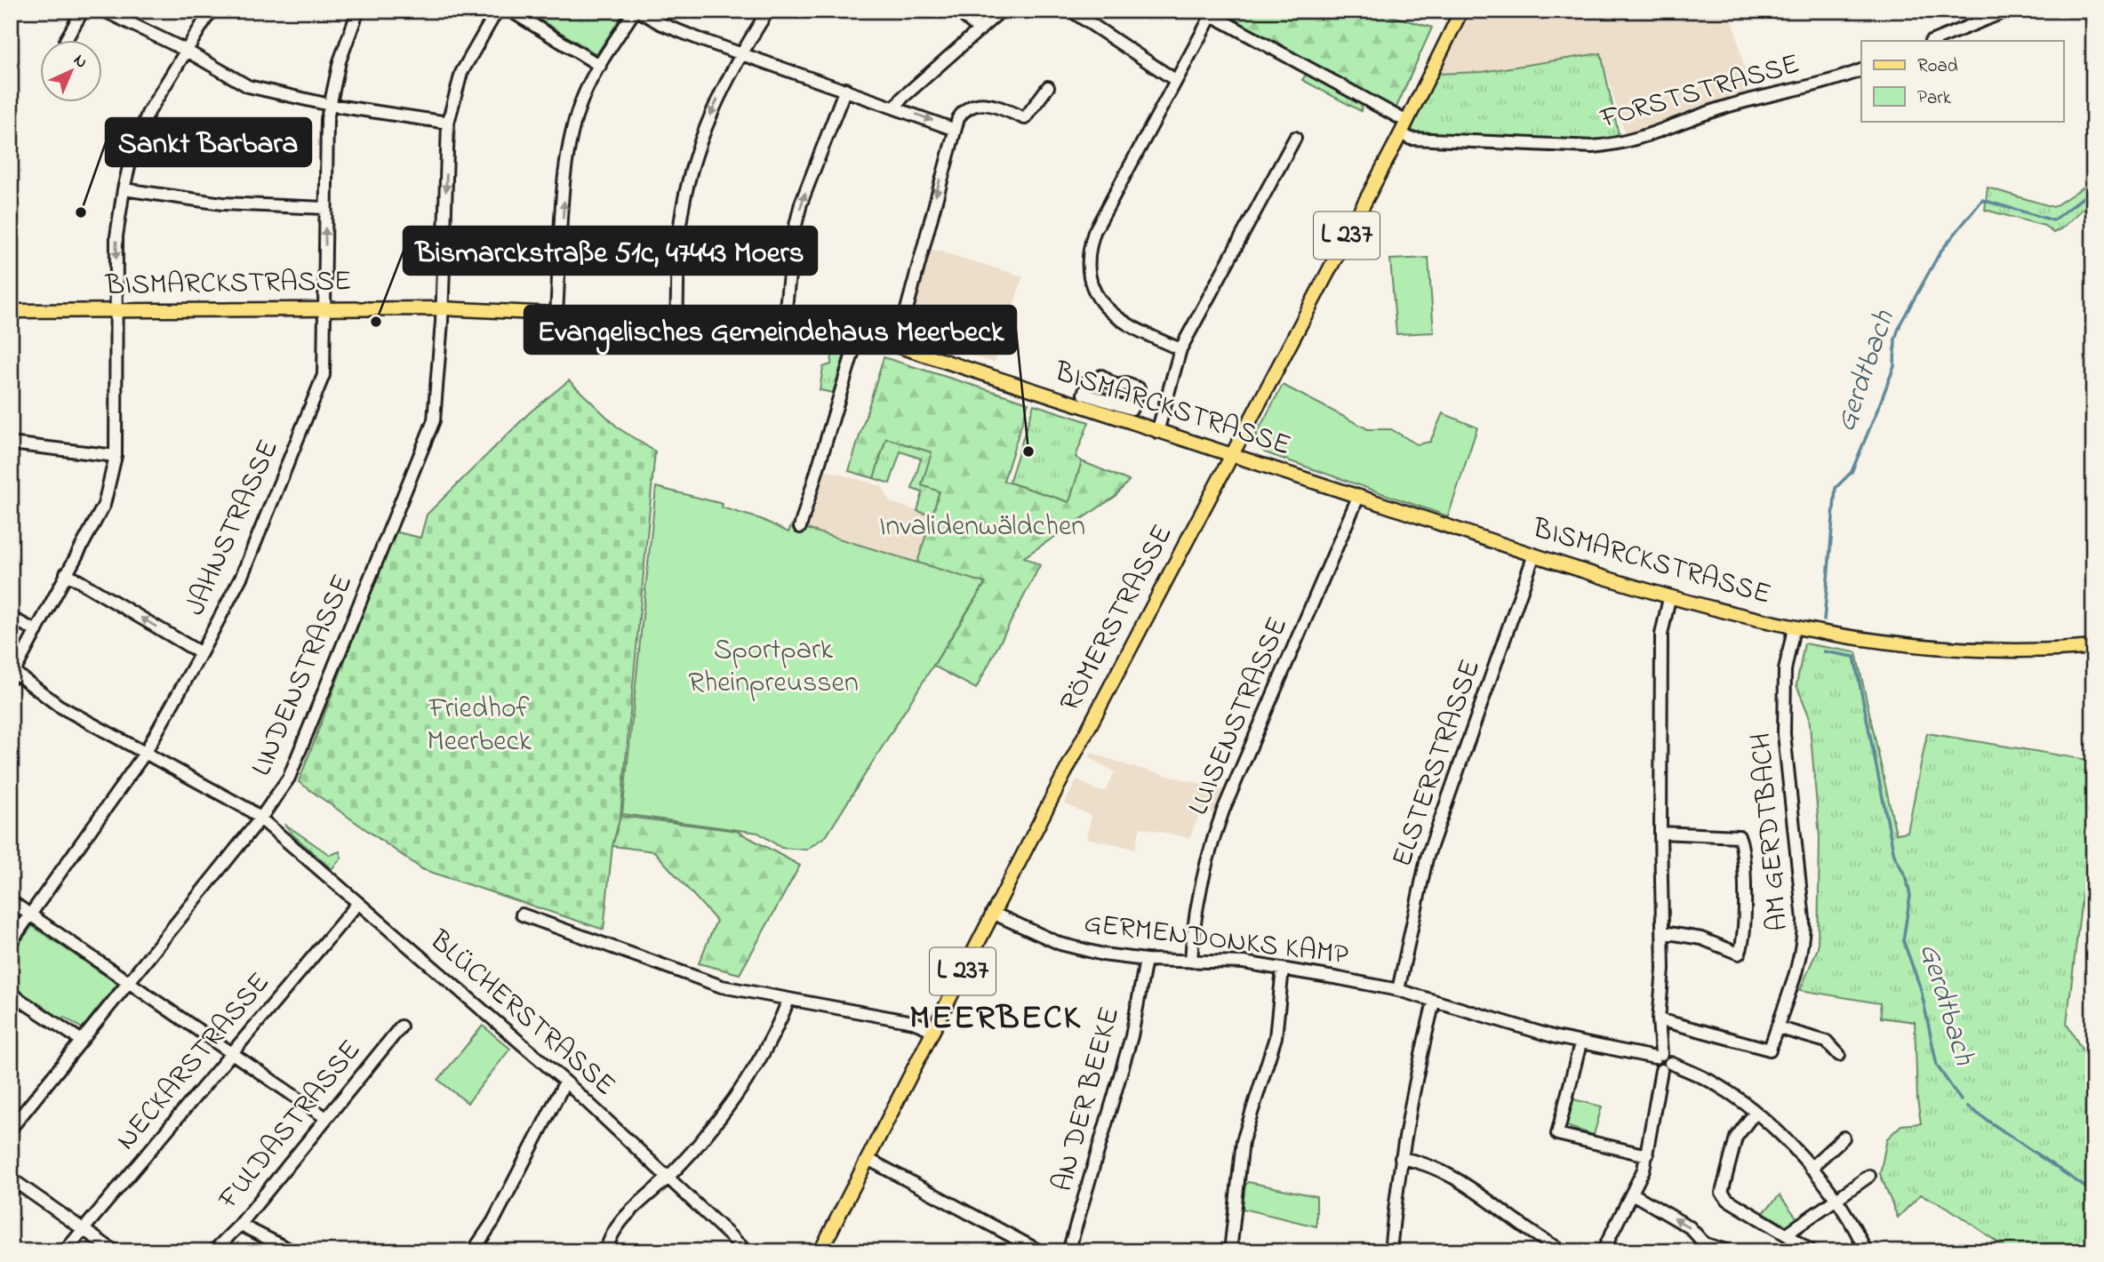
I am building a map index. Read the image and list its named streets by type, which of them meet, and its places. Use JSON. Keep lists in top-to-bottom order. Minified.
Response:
{"streets":{"main road":["L 237","BISMARCKSTRASSE","RÖMERSTRASSE"],"street":["FORSTSTRASSE","JAHNSTRASSE","LINDENSTRASSE","LUISENSTRASSE","ELSTERSTRASSE","AM GERDTBACH","GERMENDONKS KAMP","BLÜCHERSTRASSE","NECKARSTRASSE","AN DER BEEKE","FULDASTRASSE"]},"crossings":[["FORSTSTRASSE","RÖMERSTRASSE"],["BISMARCKSTRASSE","JAHNSTRASSE"],["BISMARCKSTRASSE","RÖMERSTRASSE"],["BISMARCKSTRASSE","LINDENSTRASSE"],["BISMARCKSTRASSE","LUISENSTRASSE"],["BISMARCKSTRASSE","ELSTERSTRASSE"],["BISMARCKSTRASSE","AM GERDTBACH"],["JAHNSTRASSE","BLÜCHERSTRASSE"],["RÖMERSTRASSE","GERMENDONKS KAMP"],["LINDENSTRASSE","BLÜCHERSTRASSE"],["LUISENSTRASSE","GERMENDONKS KAMP"],["ELSTERSTRASSE","GERMENDONKS KAMP"],["GERMENDONKS KAMP","AN DER BEEKE"],["BLÜCHERSTRASSE","NECKARSTRASSE"]],"districts":["MEERBECK"],"water":["Gerdtbach"],"parks":["Invalidenwäldchen","Sportpark Rheinpreussen","Friedhof Meerbeck"],"places":["Sankt Barbara","Bismarckstraße 51c, 47443 Moers","Evangelisches Gemeindehaus Meerbeck"],"legend":["Road","Park"],"north":"top right"}
